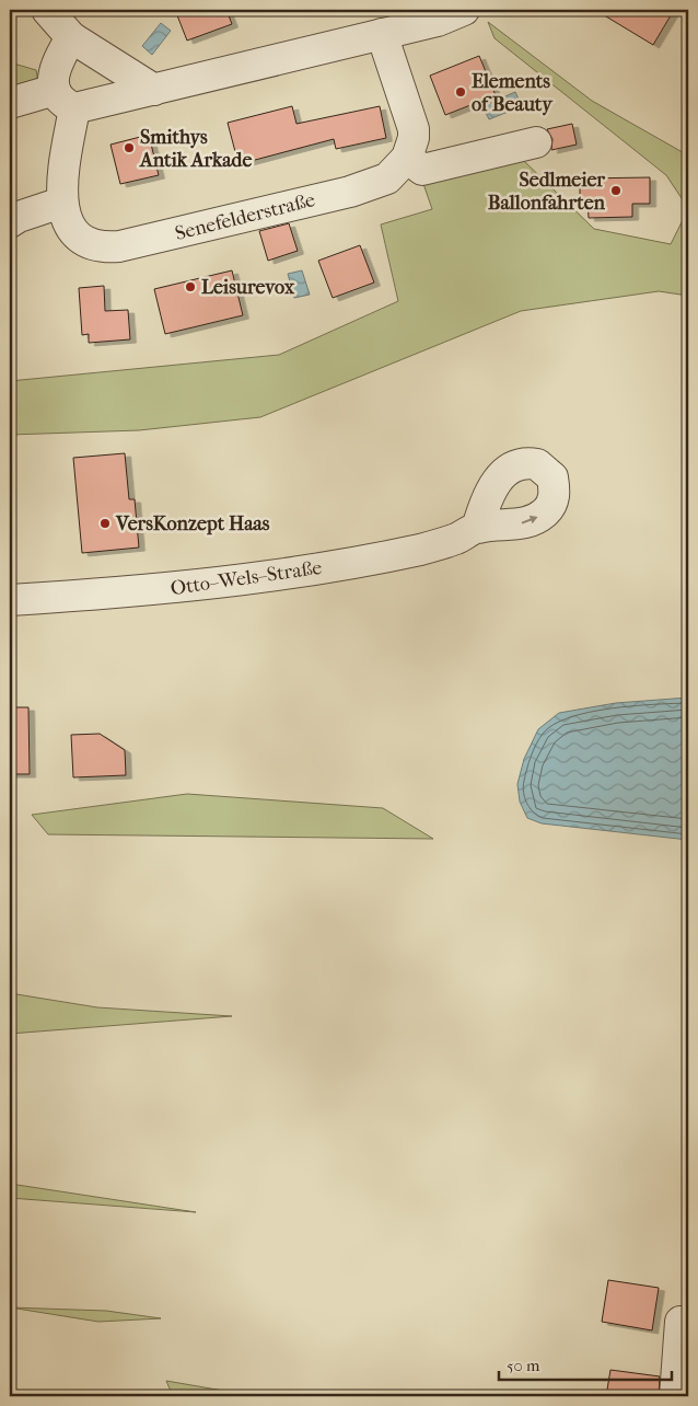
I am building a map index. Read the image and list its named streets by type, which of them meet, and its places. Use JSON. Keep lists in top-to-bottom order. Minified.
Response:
{"streets":{"street":["Senefelderstraße","Otto–Wels–Straße"]},"places":["Elements of Beauty","Smithys Antik Arkade","Sedlmeier Ballonfahrten","Leisurevox","VersKonzept Haas"],"scale_bar":"50 m"}
